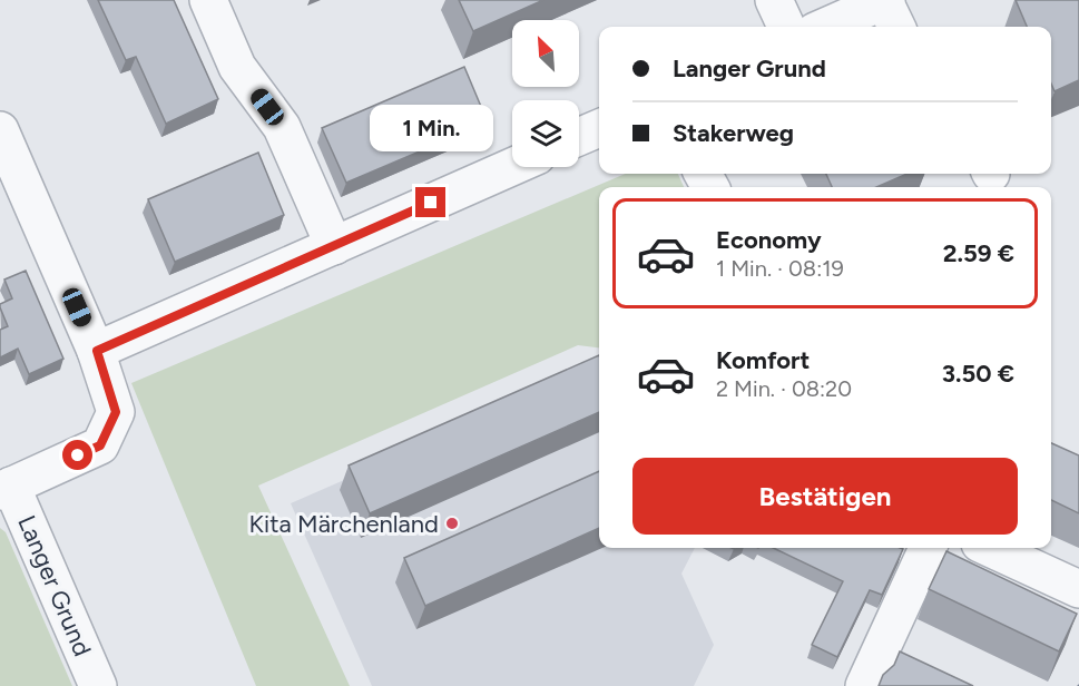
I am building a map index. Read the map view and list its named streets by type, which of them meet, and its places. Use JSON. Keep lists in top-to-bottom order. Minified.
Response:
{"streets":{"street":["Langer Grund"]},"places":["Kita Märchenland"],"north":"top left","page":{"banner":["Langer Grund","Stakerweg"],"bubble":"1 Min.","list":[{"name":"Economy","note":"1 Min. · 08:19","value":"2.59 €"},{"name":"Komfort","note":"2 Min. · 08:20","value":"3.50 €"}],"buttons":"Bestätigen"}}
